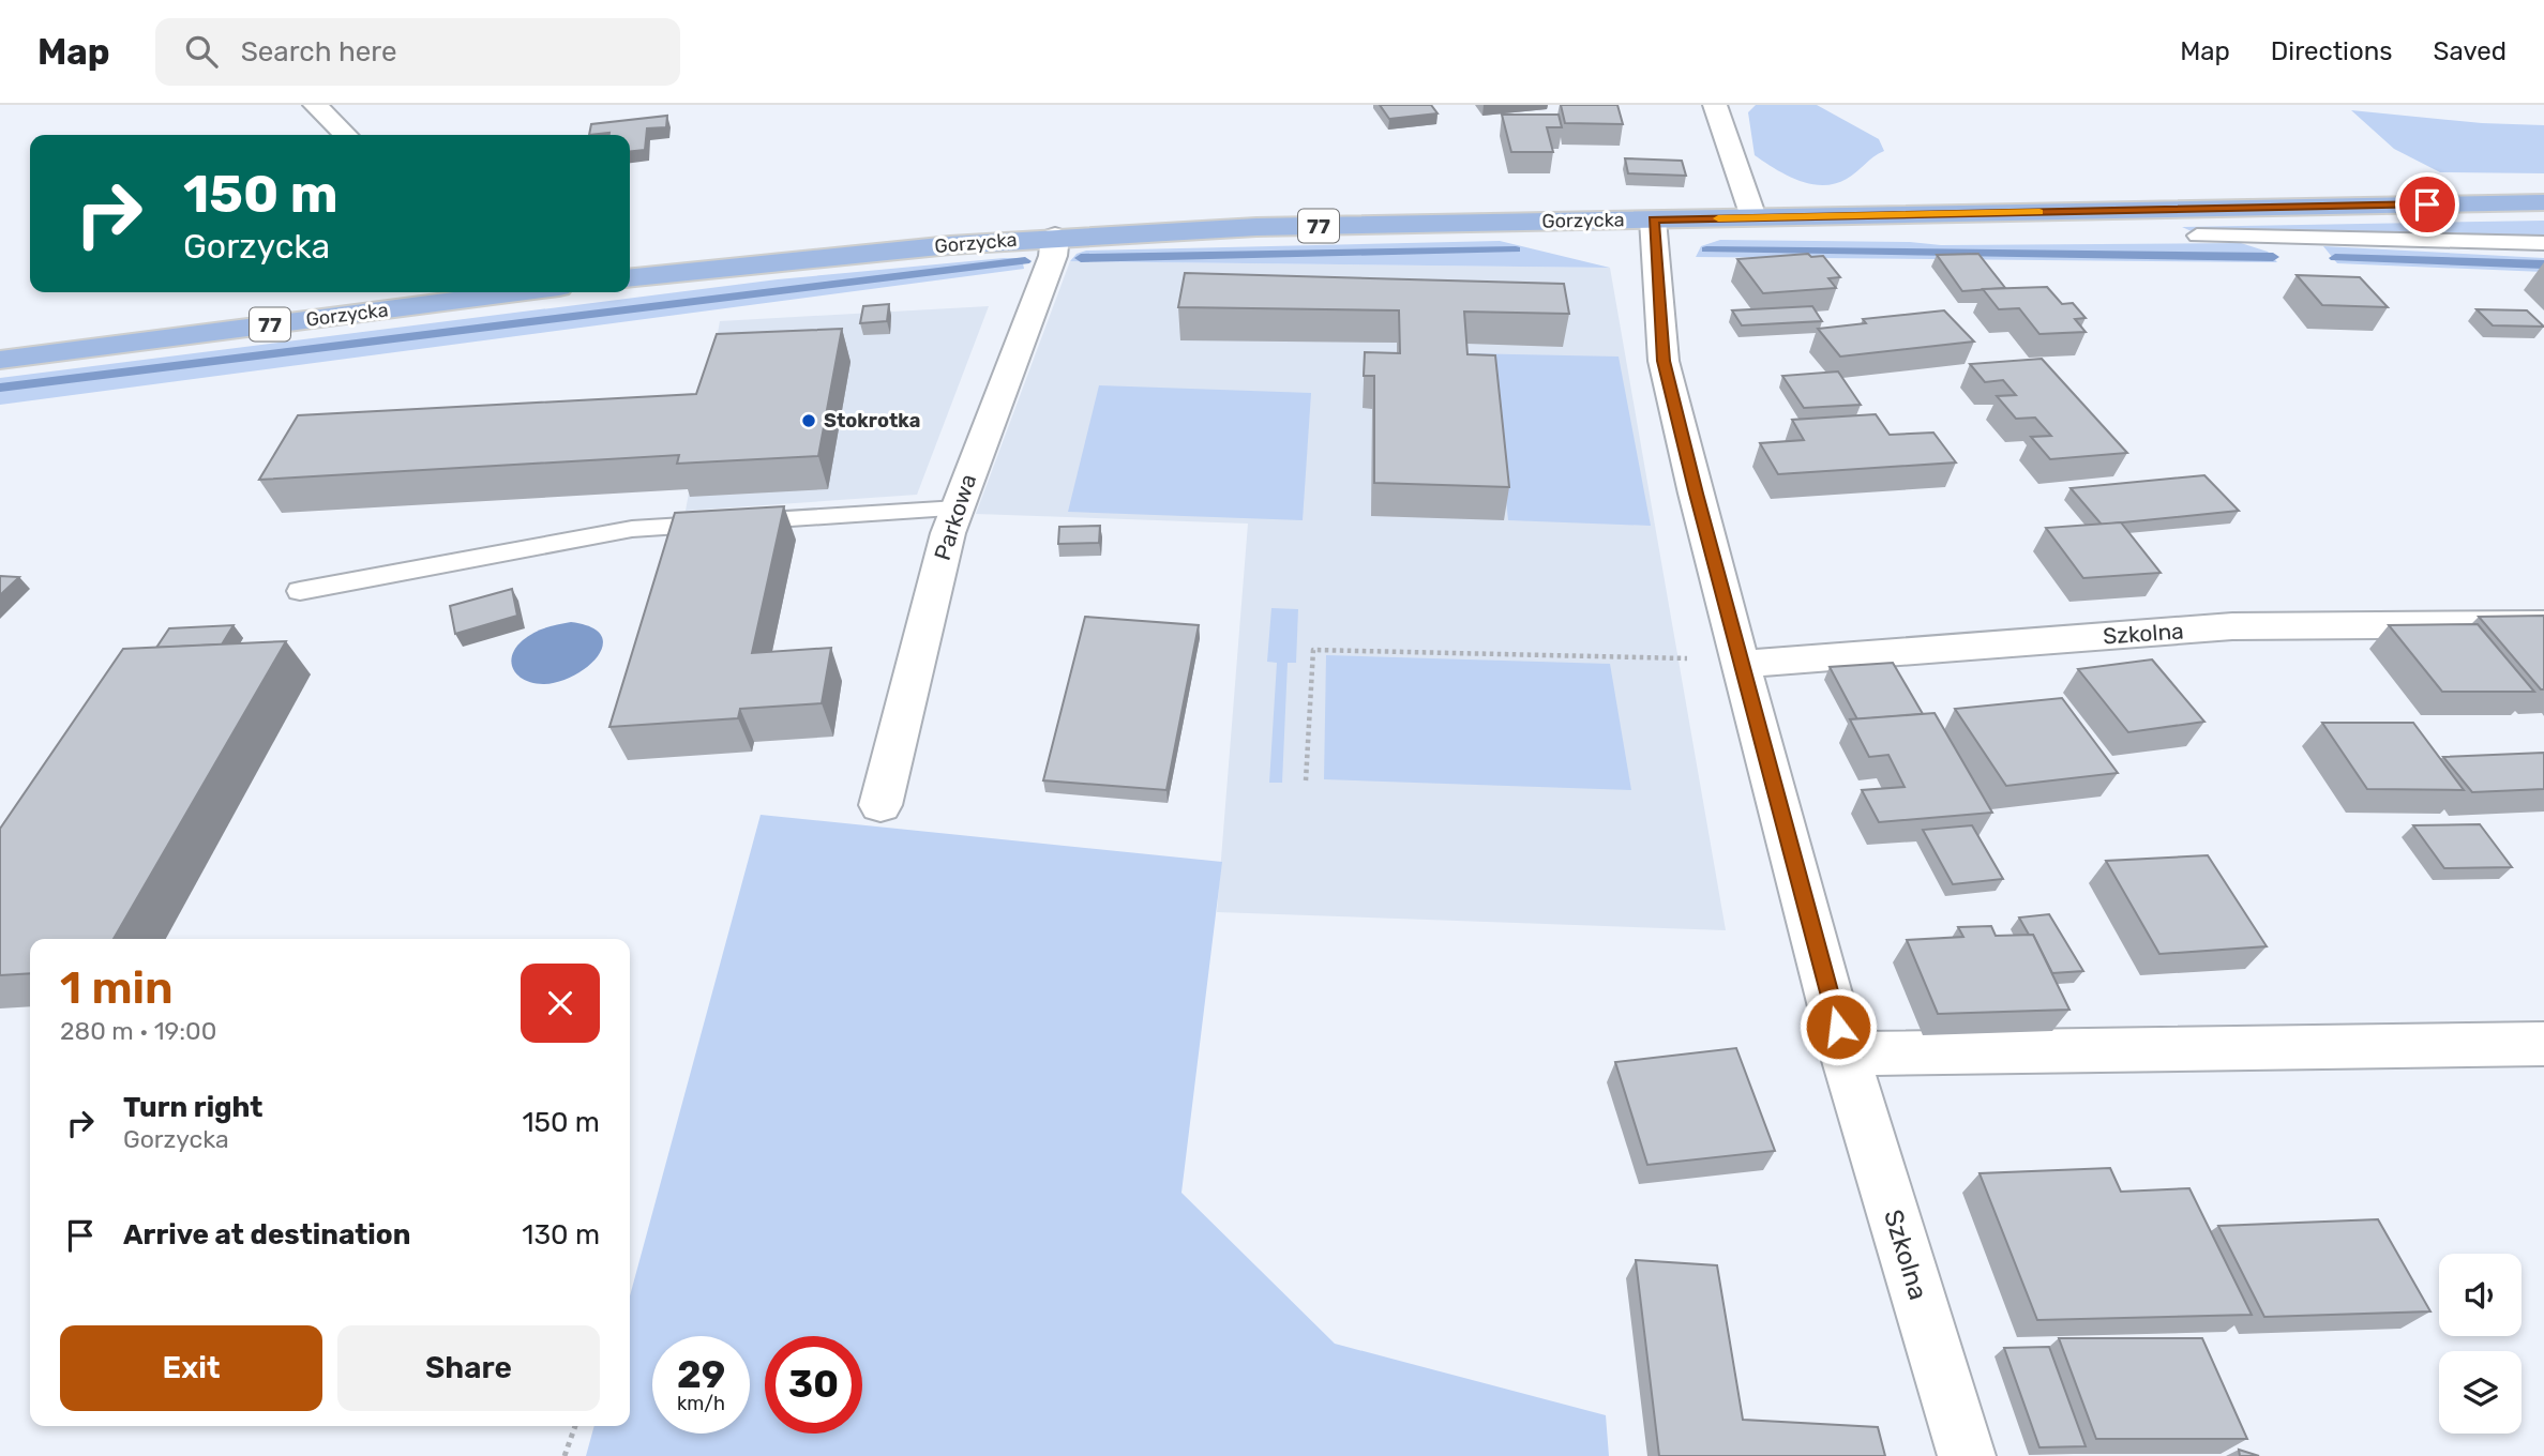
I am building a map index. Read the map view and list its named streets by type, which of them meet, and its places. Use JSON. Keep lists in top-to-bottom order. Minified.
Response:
{"streets":{"main road":["Gorzycka","77"],"street":["Parkowa","Szkolna"]},"crossings":[["Gorzycka","Parkowa"],["Gorzycka","Szkolna"]],"places":["Stokrotka"],"page":{"header":"Map","search":"Search here","nav":["Map","Directions","Saved"],"turn":["150 m","Gorzycka"],"heading":["1 min","280 m · 19:00"],"list":[{"name":"Turn right","note":"Gorzycka","value":"150 m"},{"name":"Arrive at destination","value":"130 m"}],"buttons":["Exit","Share"],"speed":"29 km/h","limit":"30"}}
